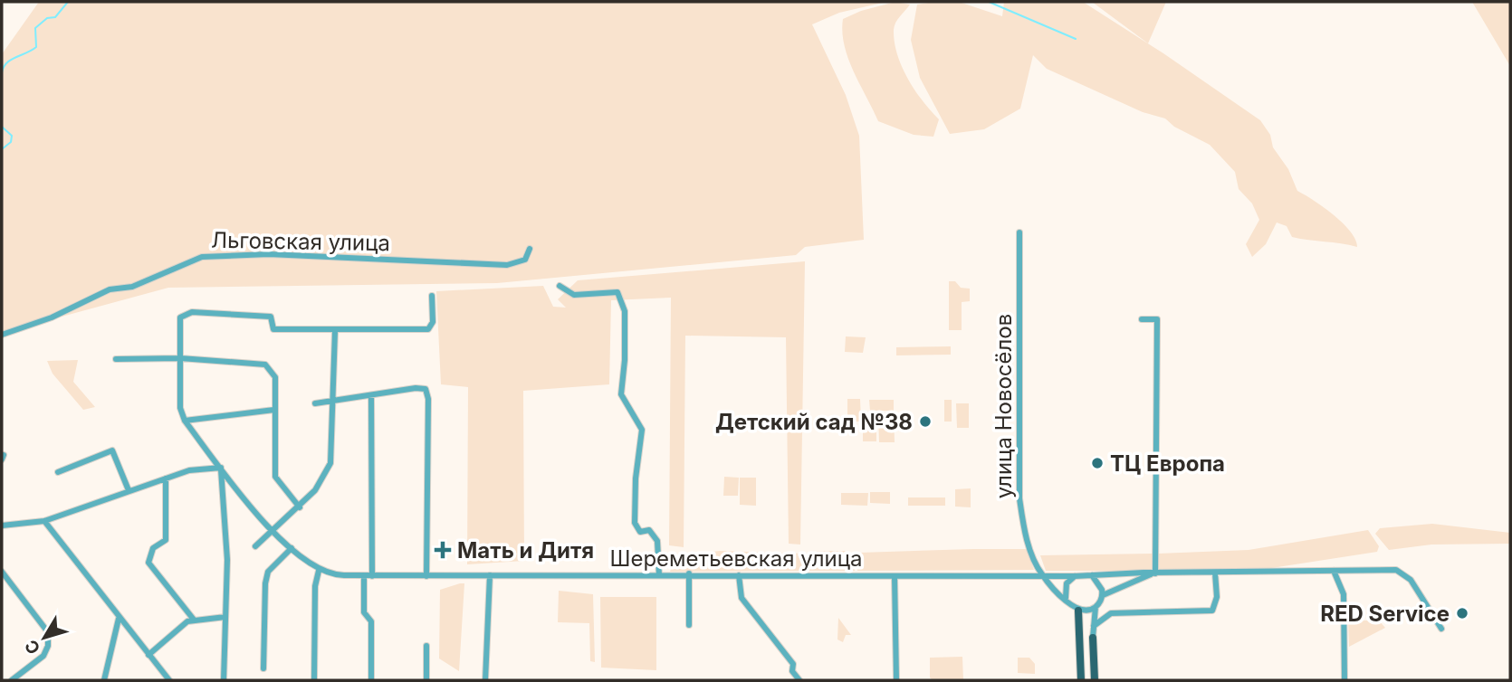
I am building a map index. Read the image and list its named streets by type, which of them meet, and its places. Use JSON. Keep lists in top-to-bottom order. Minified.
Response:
{"streets":{"street":["Льговская улица","улица Новосёлов","Шереметьевская улица"]},"crossings":[["улица Новосёлов","Шереметьевская улица"]],"places":{"other":["Детский сад №38","ТЦ Европа","RED Service"],"health":["Мать и Дитя"]},"north":"bottom left"}
